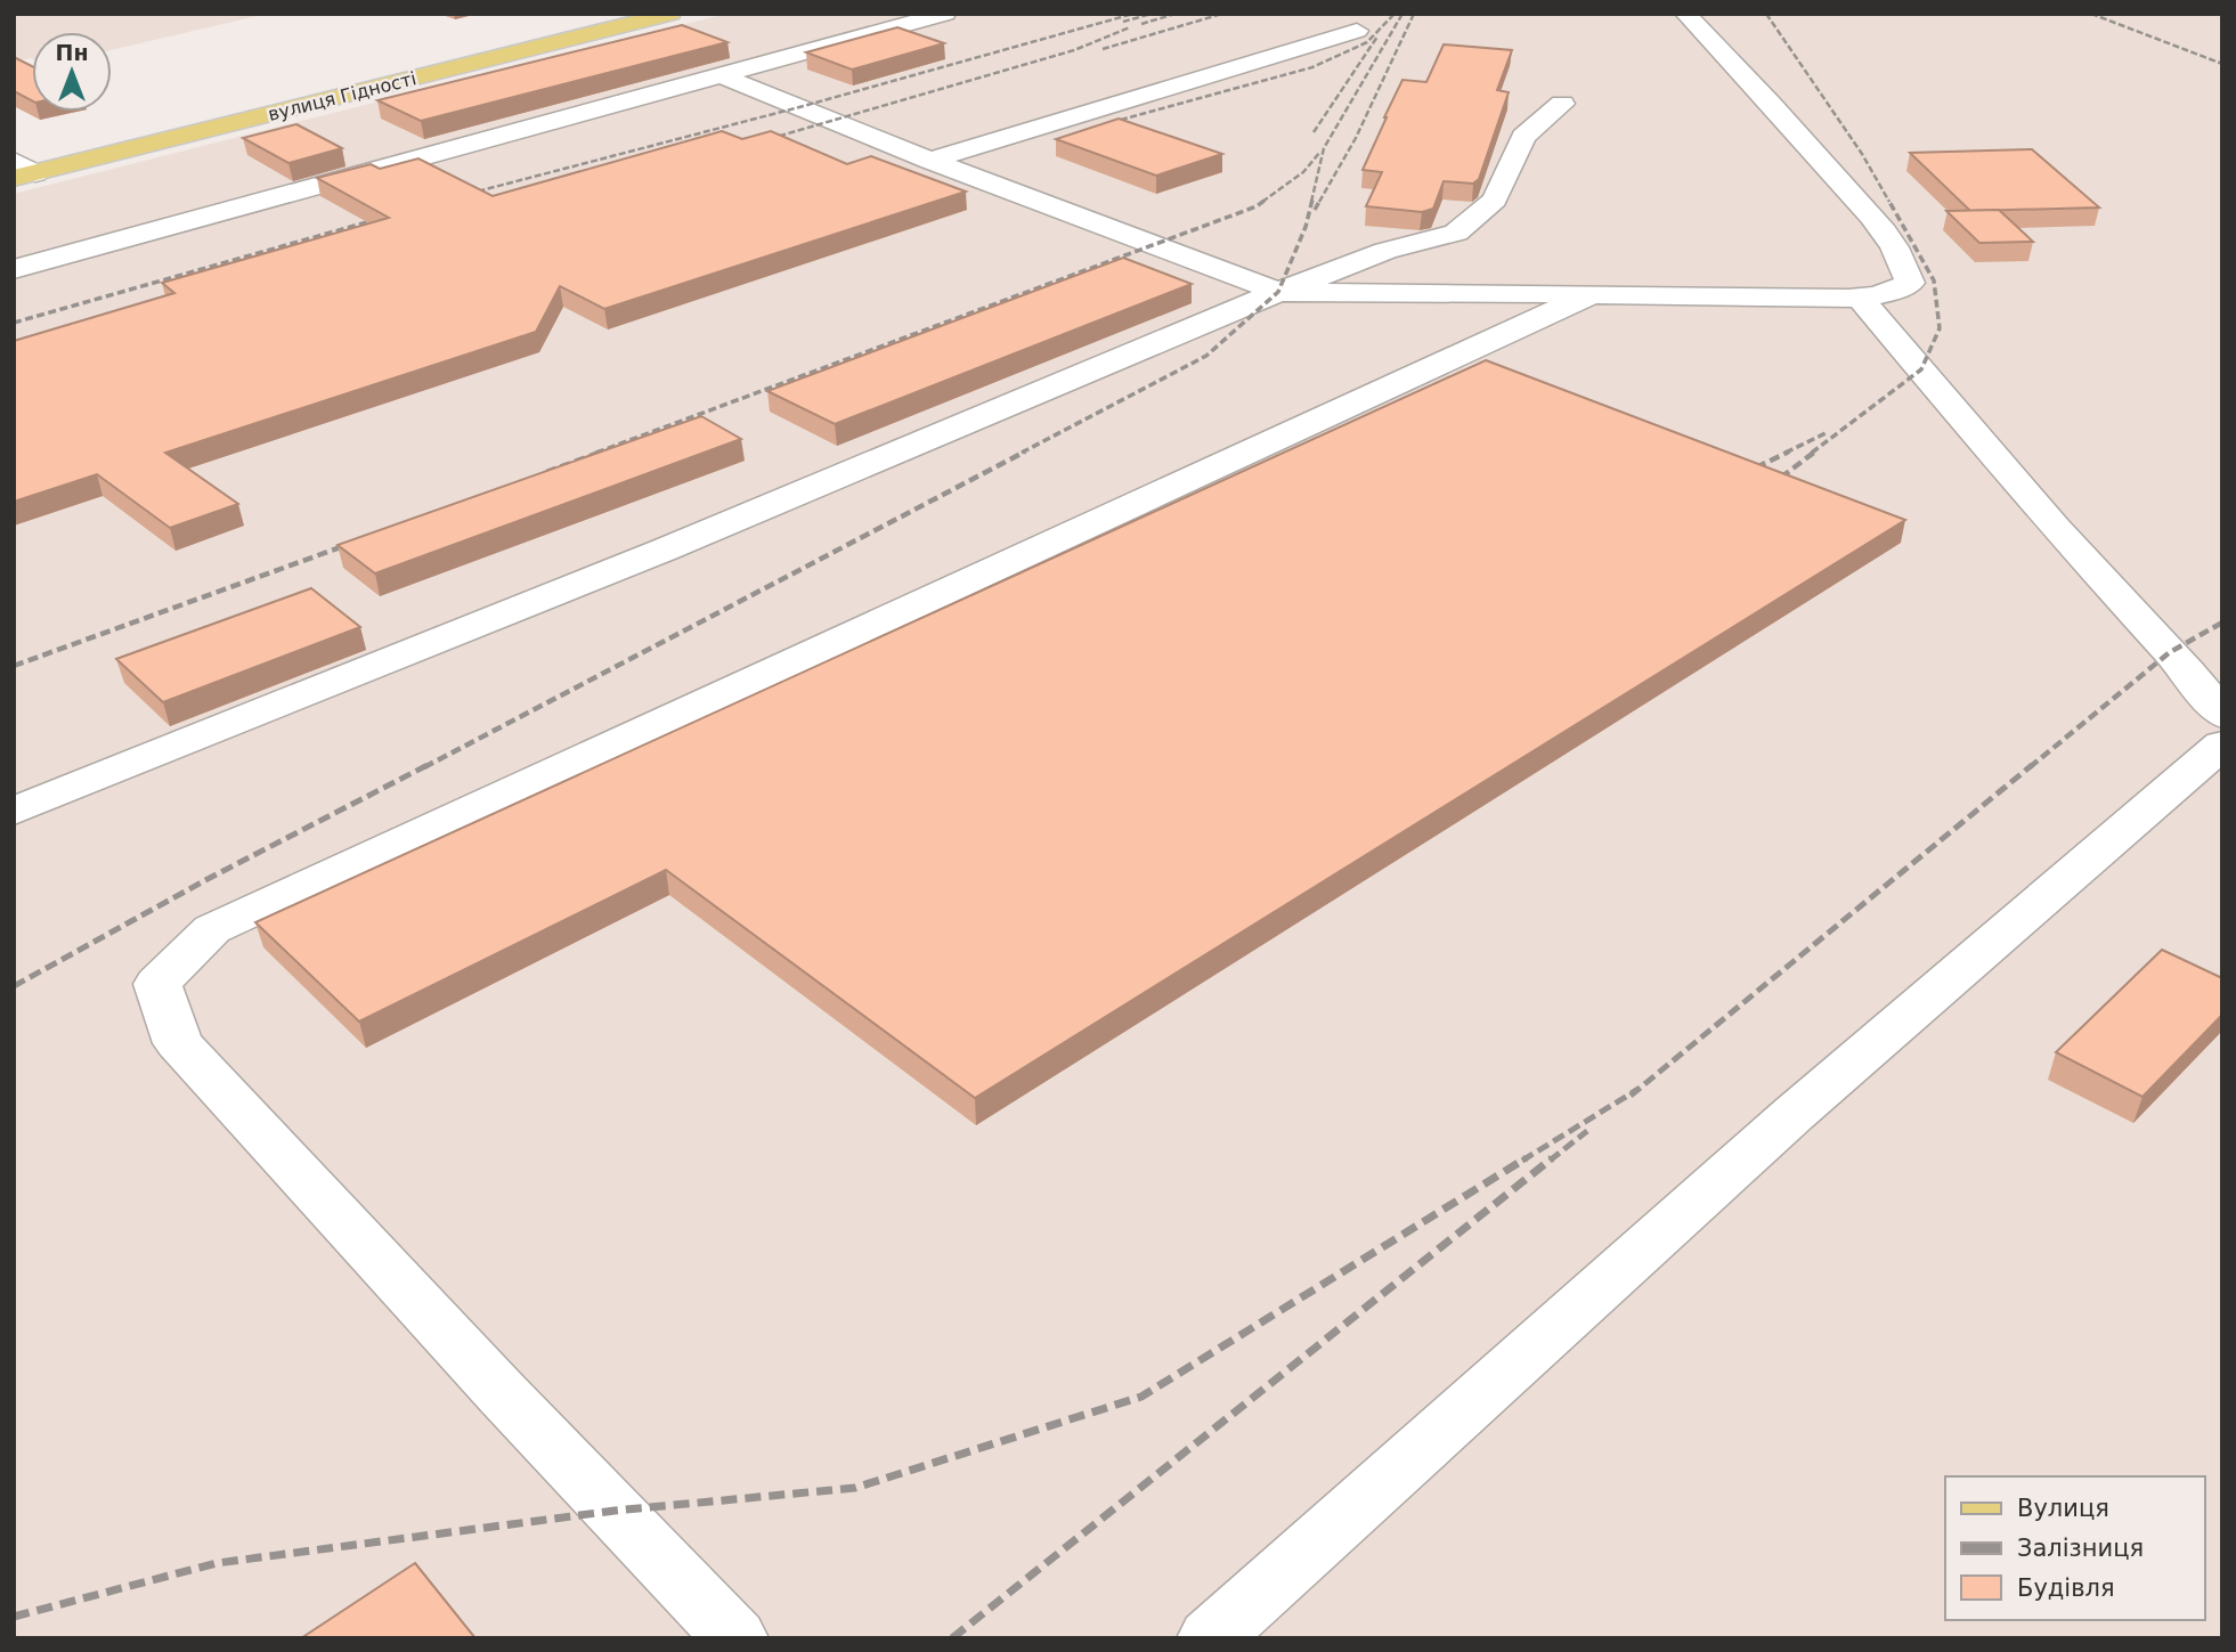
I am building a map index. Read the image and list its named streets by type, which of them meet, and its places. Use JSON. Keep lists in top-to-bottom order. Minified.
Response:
{"streets":{"main road":["вулиця Гідності"]},"legend":["Вулиця","Залізниця","Будівля"],"north":"top"}
